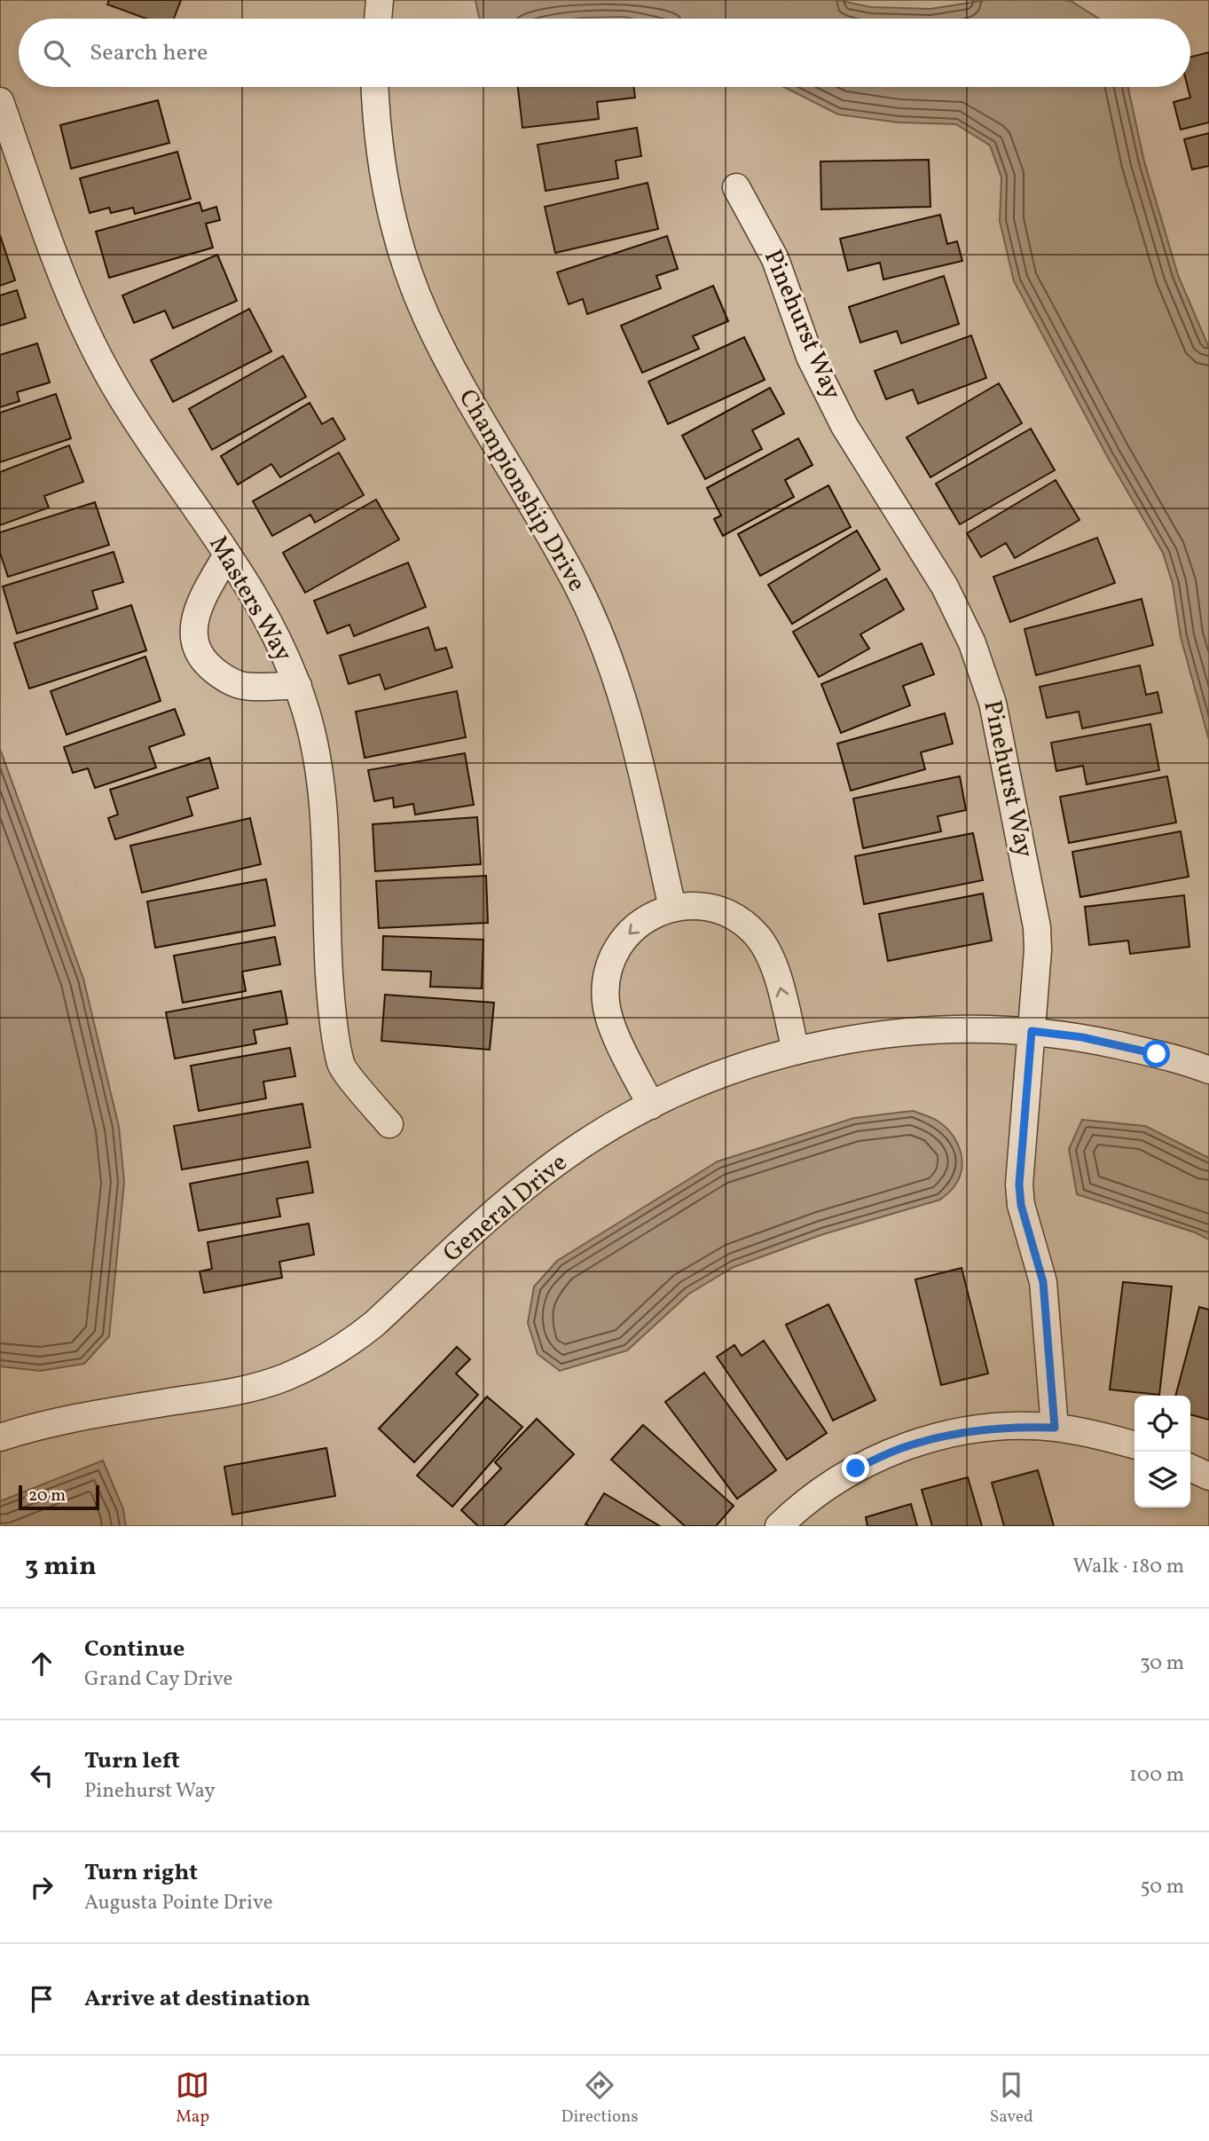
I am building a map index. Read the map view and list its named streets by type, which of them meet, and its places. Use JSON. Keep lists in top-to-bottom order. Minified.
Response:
{"streets":{"street":["Pinehurst Way","Championship Drive","Masters Way","General Drive"]},"crossings":[["Pinehurst Way","General Drive"],["Championship Drive","General Drive"]],"scale_bar":"20 m","page":{"search":"Search here","scale":"20 m","heading":["3 min","Walk · 180 m"],"list":[["Continue","Grand Cay Drive","30 m"],["Turn left","Pinehurst Way","100 m"],["Turn right","Augusta Pointe Drive","50 m"],"Arrive at destination"],"nav":["Map","Directions","Saved"]}}
